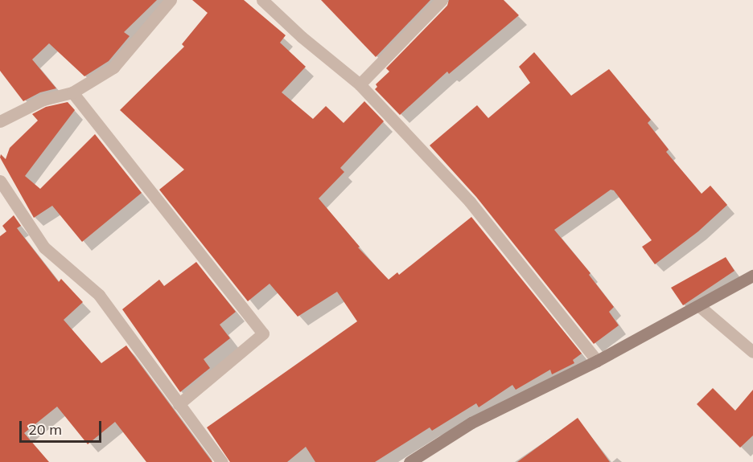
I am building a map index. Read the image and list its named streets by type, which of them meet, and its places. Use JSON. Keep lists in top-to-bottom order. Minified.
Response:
{"scale_bar":"20 m"}
